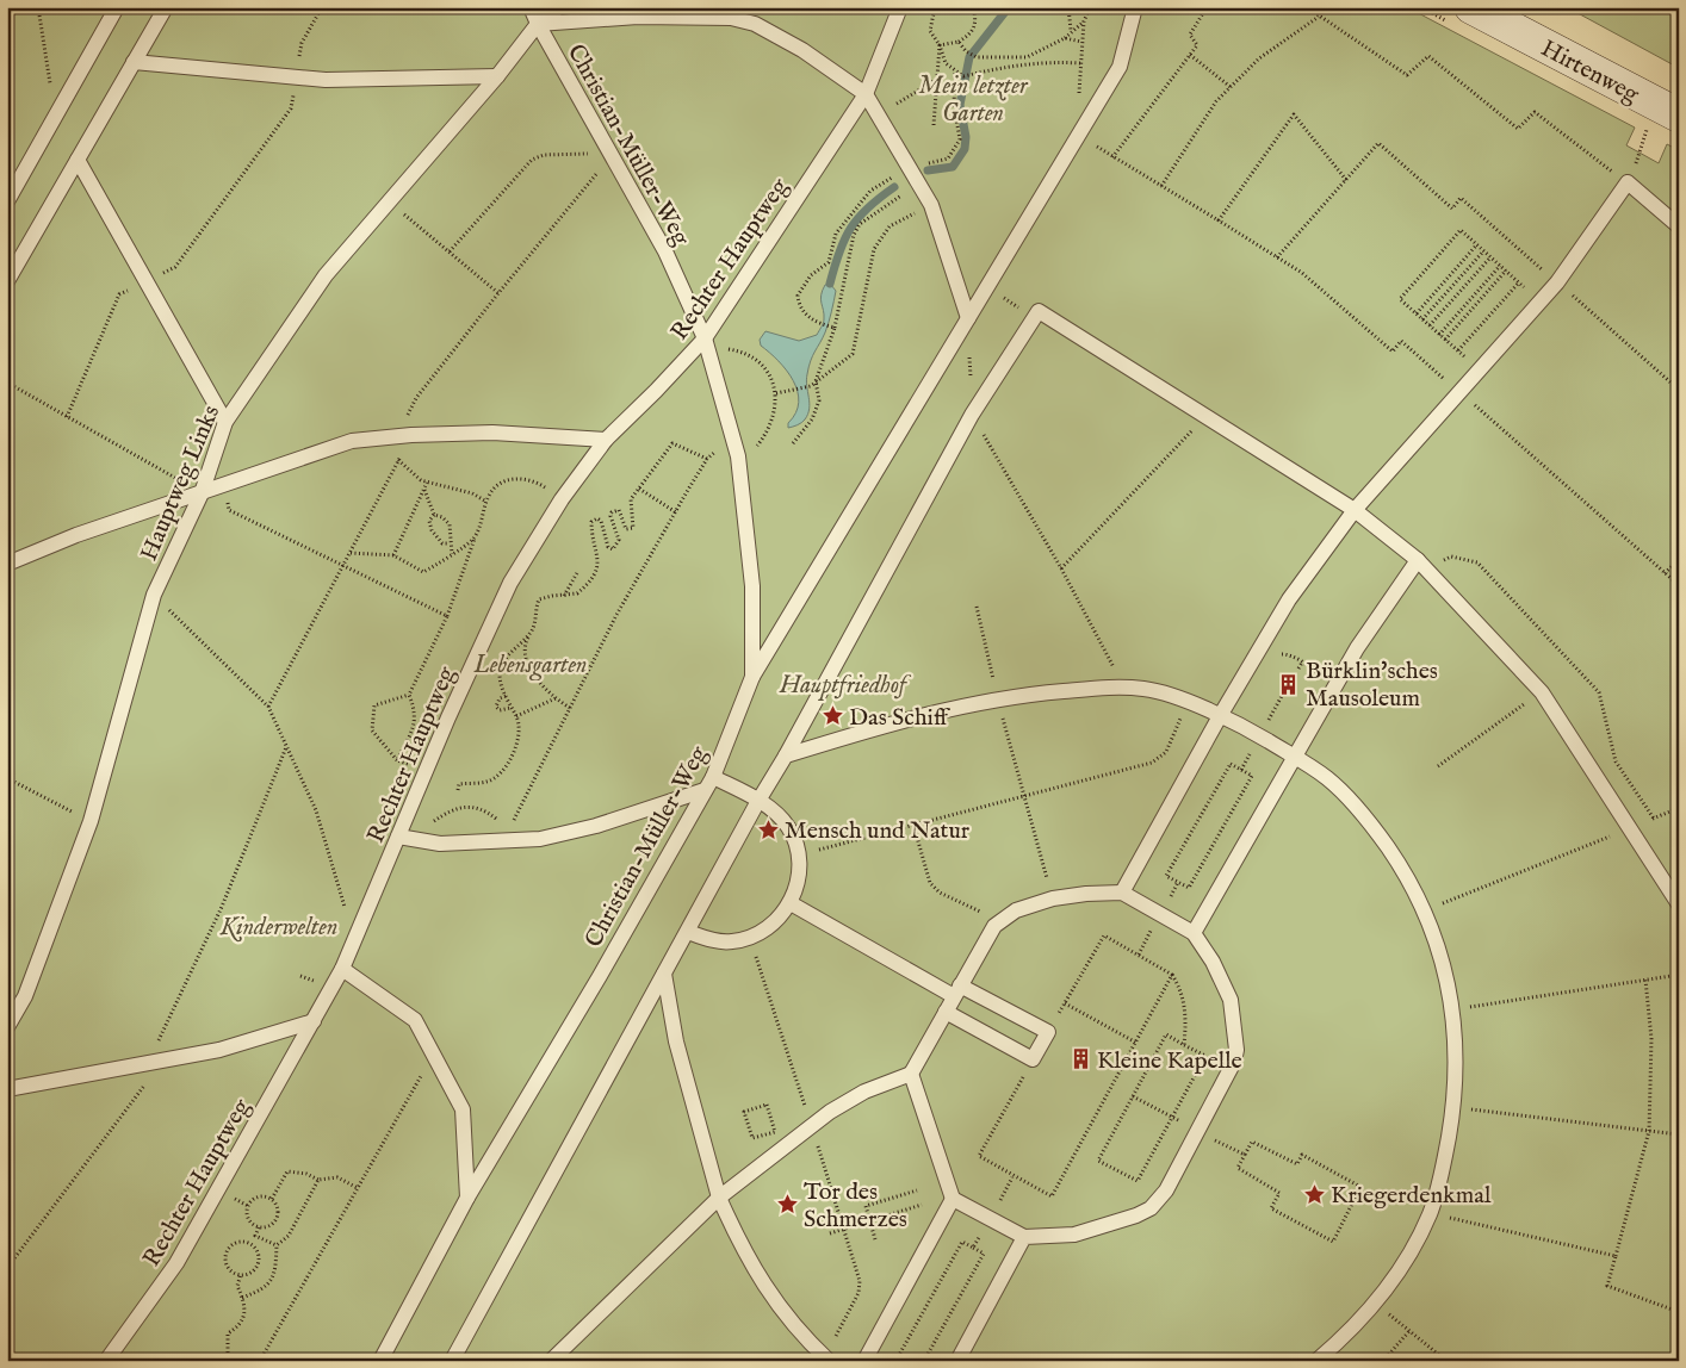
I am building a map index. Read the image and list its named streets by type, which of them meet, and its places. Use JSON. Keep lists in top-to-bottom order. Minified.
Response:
{"streets":{"street":["Hirtenweg"],"lane":["Christian-Müller-Weg","Rechter Hauptweg","Hauptweg Links"]},"crossings":[["Christian-Müller-Weg","Rechter Hauptweg"],["Christian-Müller-Weg","Hauptweg Links"]],"parks":["Mein letzter Garten","Lebensgarten","Hauptfriedhof","Kinderwelten"],"places":{"building":["Bürklin'sches Mausoleum","Kleine Kapelle"],"place":["Das Schiff","Mensch und Natur","Kriegerdenkmal","Tor des Schmerzes"]}}
